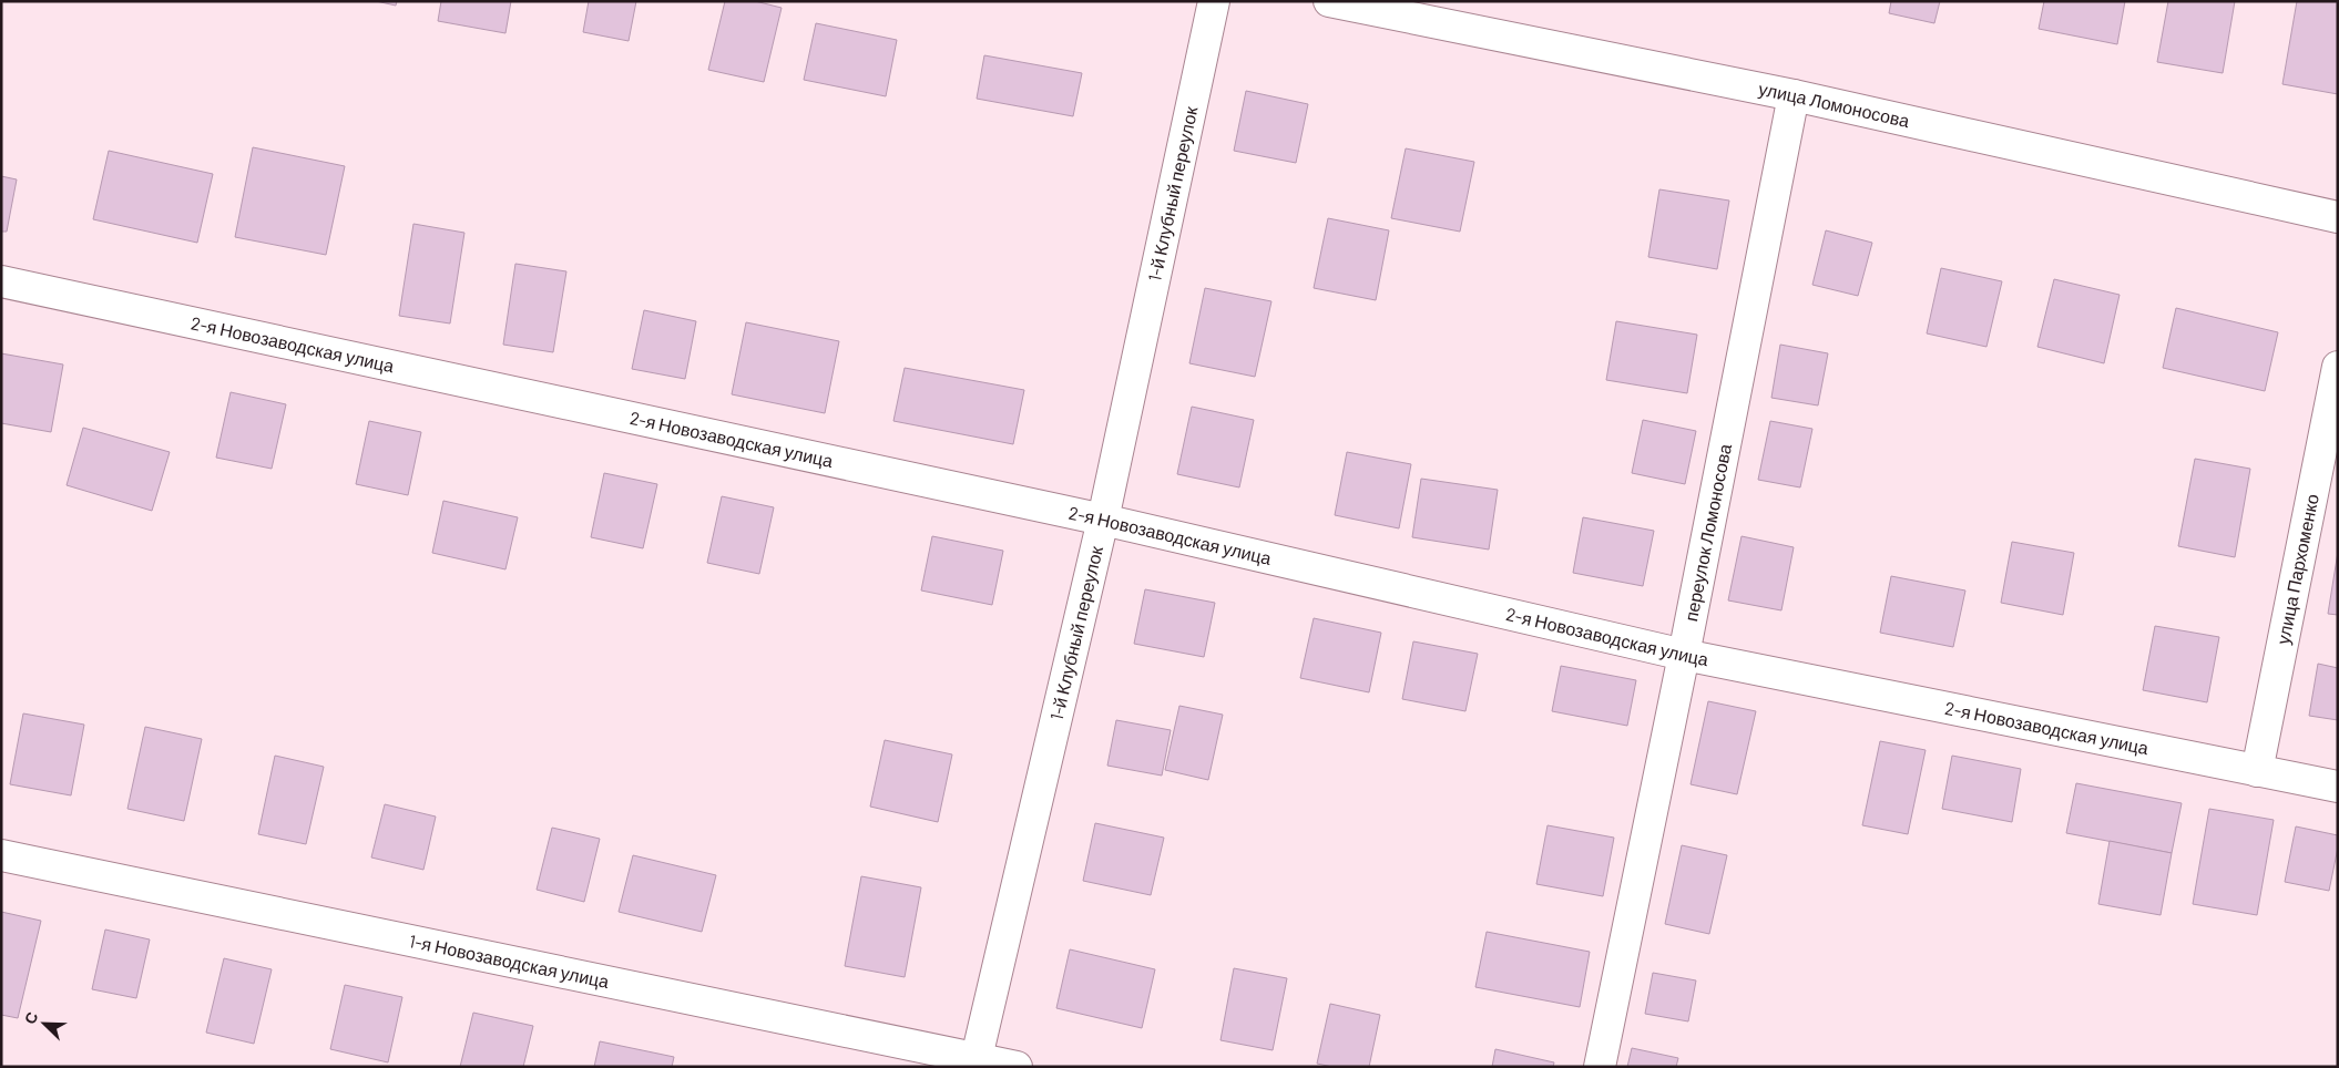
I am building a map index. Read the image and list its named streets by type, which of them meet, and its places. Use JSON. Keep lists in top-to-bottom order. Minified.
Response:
{"streets":{"street":["улица Ломоносова","1-й Клубный переулок","2-я Новозаводская улица","переулок Ломоносова","улица Пархоменко","1-я Новозаводская улица"]},"crossings":[["улица Ломоносова","переулок Ломоносова"],["1-й Клубный переулок","2-я Новозаводская улица"],["1-й Клубный переулок","1-я Новозаводская улица"],["2-я Новозаводская улица","переулок Ломоносова"],["2-я Новозаводская улица","улица Пархоменко"]],"north":"top left"}
